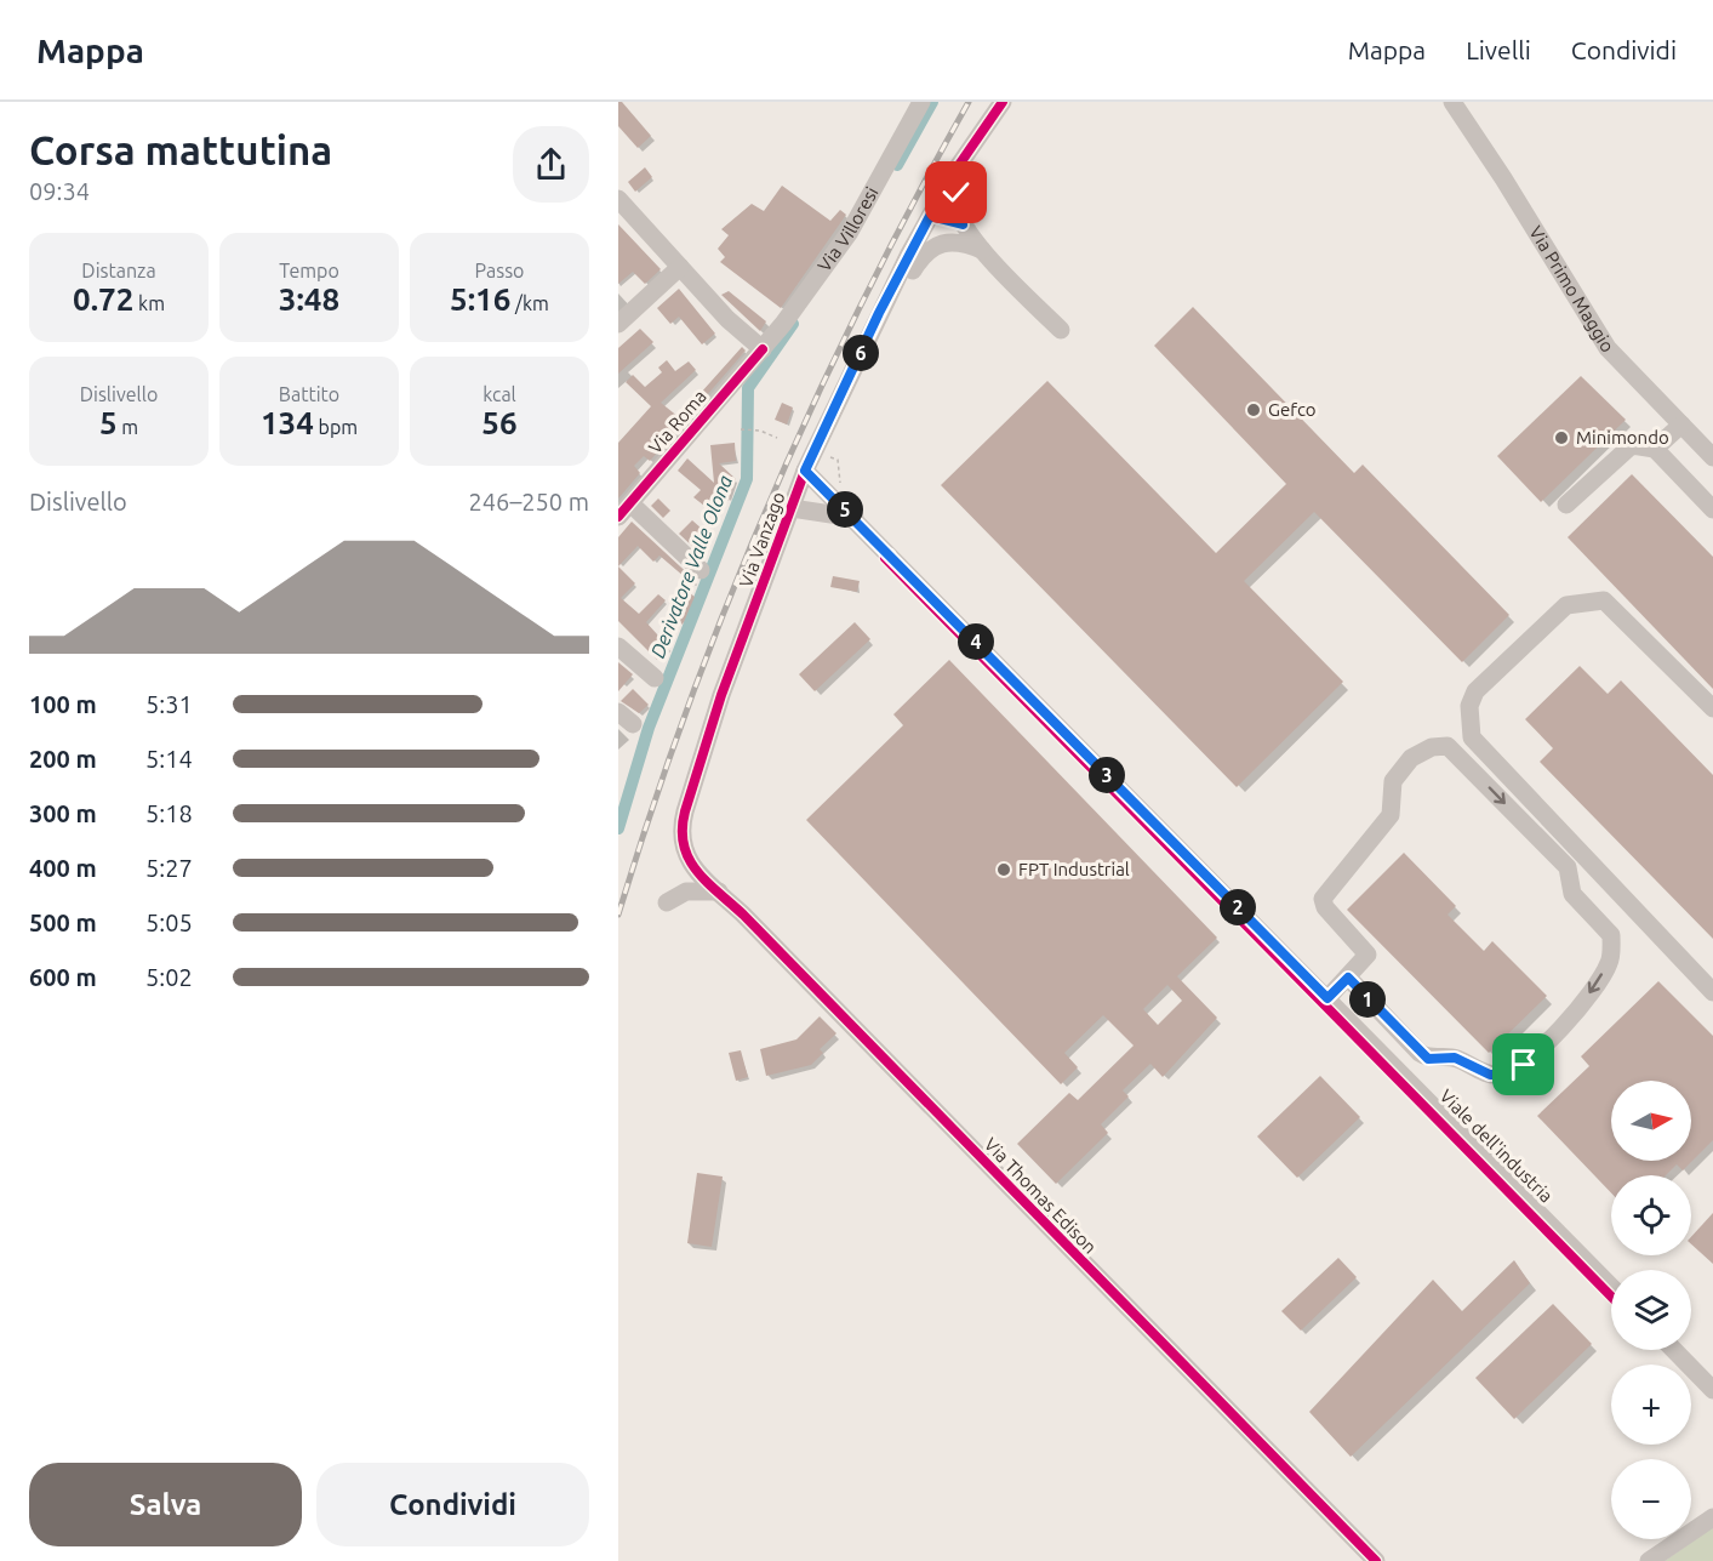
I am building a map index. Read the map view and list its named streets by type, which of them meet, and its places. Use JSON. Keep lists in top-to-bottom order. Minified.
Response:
{"streets":{"street":["Via Villoresi","Via Primo Maggio","Via Roma","Via Vanzago","Viale dell'industria","Via Thomas Edison"]},"crossings":[["Via Villoresi","Via Roma"],["Via Vanzago","Viale dell'industria"],["Via Vanzago","Via Thomas Edison"]],"water":["Derivatore Valle Olona"],"places":["Gefco","Minimondo","FPT Industrial"],"north":"right","page":{"header":"Mappa","nav":["Mappa","Livelli","Condividi"],"heading":["Corsa mattutina","09:34"],"stats":[["Distanza","0.72 km"],["Tempo","3:48"],["Passo","5:16 /km"],["Dislivello","5 m"],["Battito","134 bpm"],["kcal","56"]],"pins":["6","5","4","3","2","1"],"chart":["Dislivello","246–250 m"],"list":[{"name":"100 m","note":"5:31"},{"name":"200 m","note":"5:14"},{"name":"300 m","note":"5:18"},{"name":"400 m","note":"5:27"},{"name":"500 m","note":"5:05"},{"name":"600 m","note":"5:02"}],"map_buttons":["+","−"],"buttons":["Salva","Condividi"]}}
